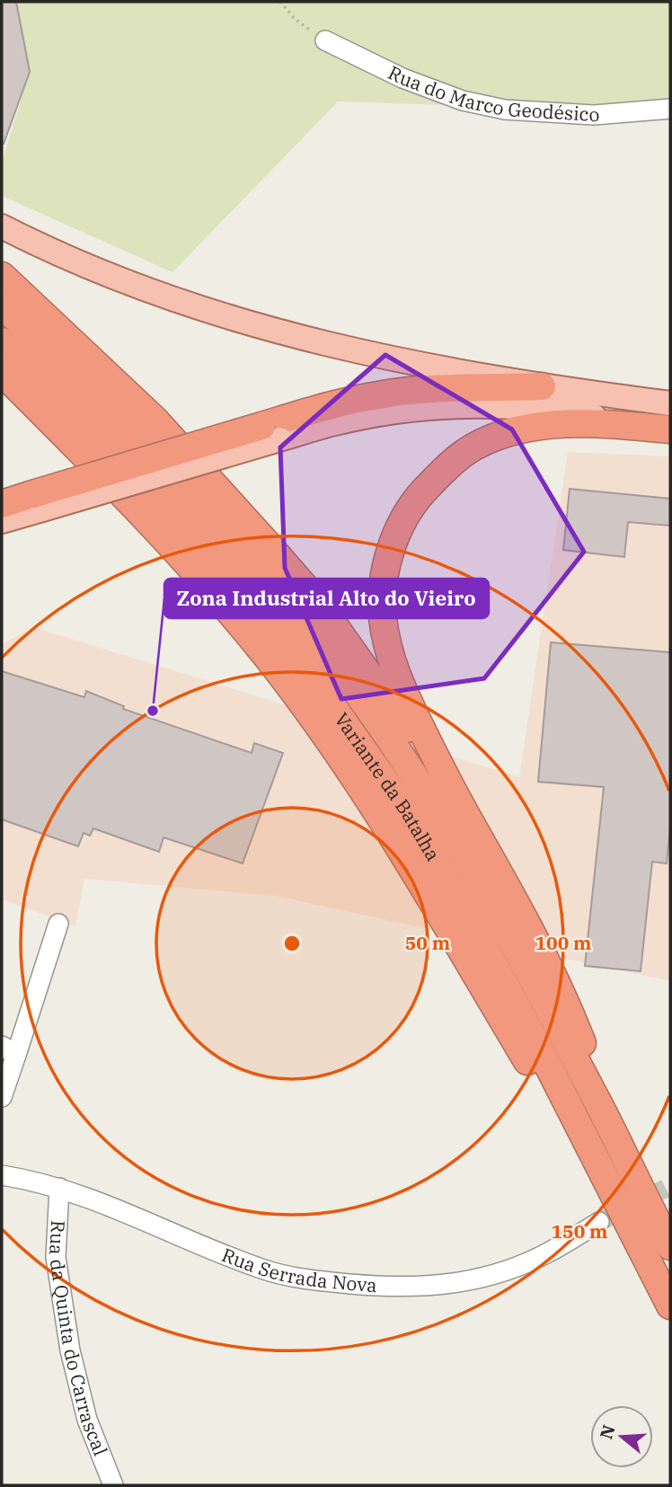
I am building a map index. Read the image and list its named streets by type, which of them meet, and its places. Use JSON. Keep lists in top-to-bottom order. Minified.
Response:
{"streets":{"highway":["Variante da Batalha"],"street":["Rua do Marco Geodésico","Rua Serrada Nova","Rua da Quinta do Carrascal"]},"crossings":[["Rua Serrada Nova","Rua da Quinta do Carrascal"]],"places":["Zona Industrial Alto do Vieiro"],"north":"left","rings":["50 m","100 m","150 m"]}
